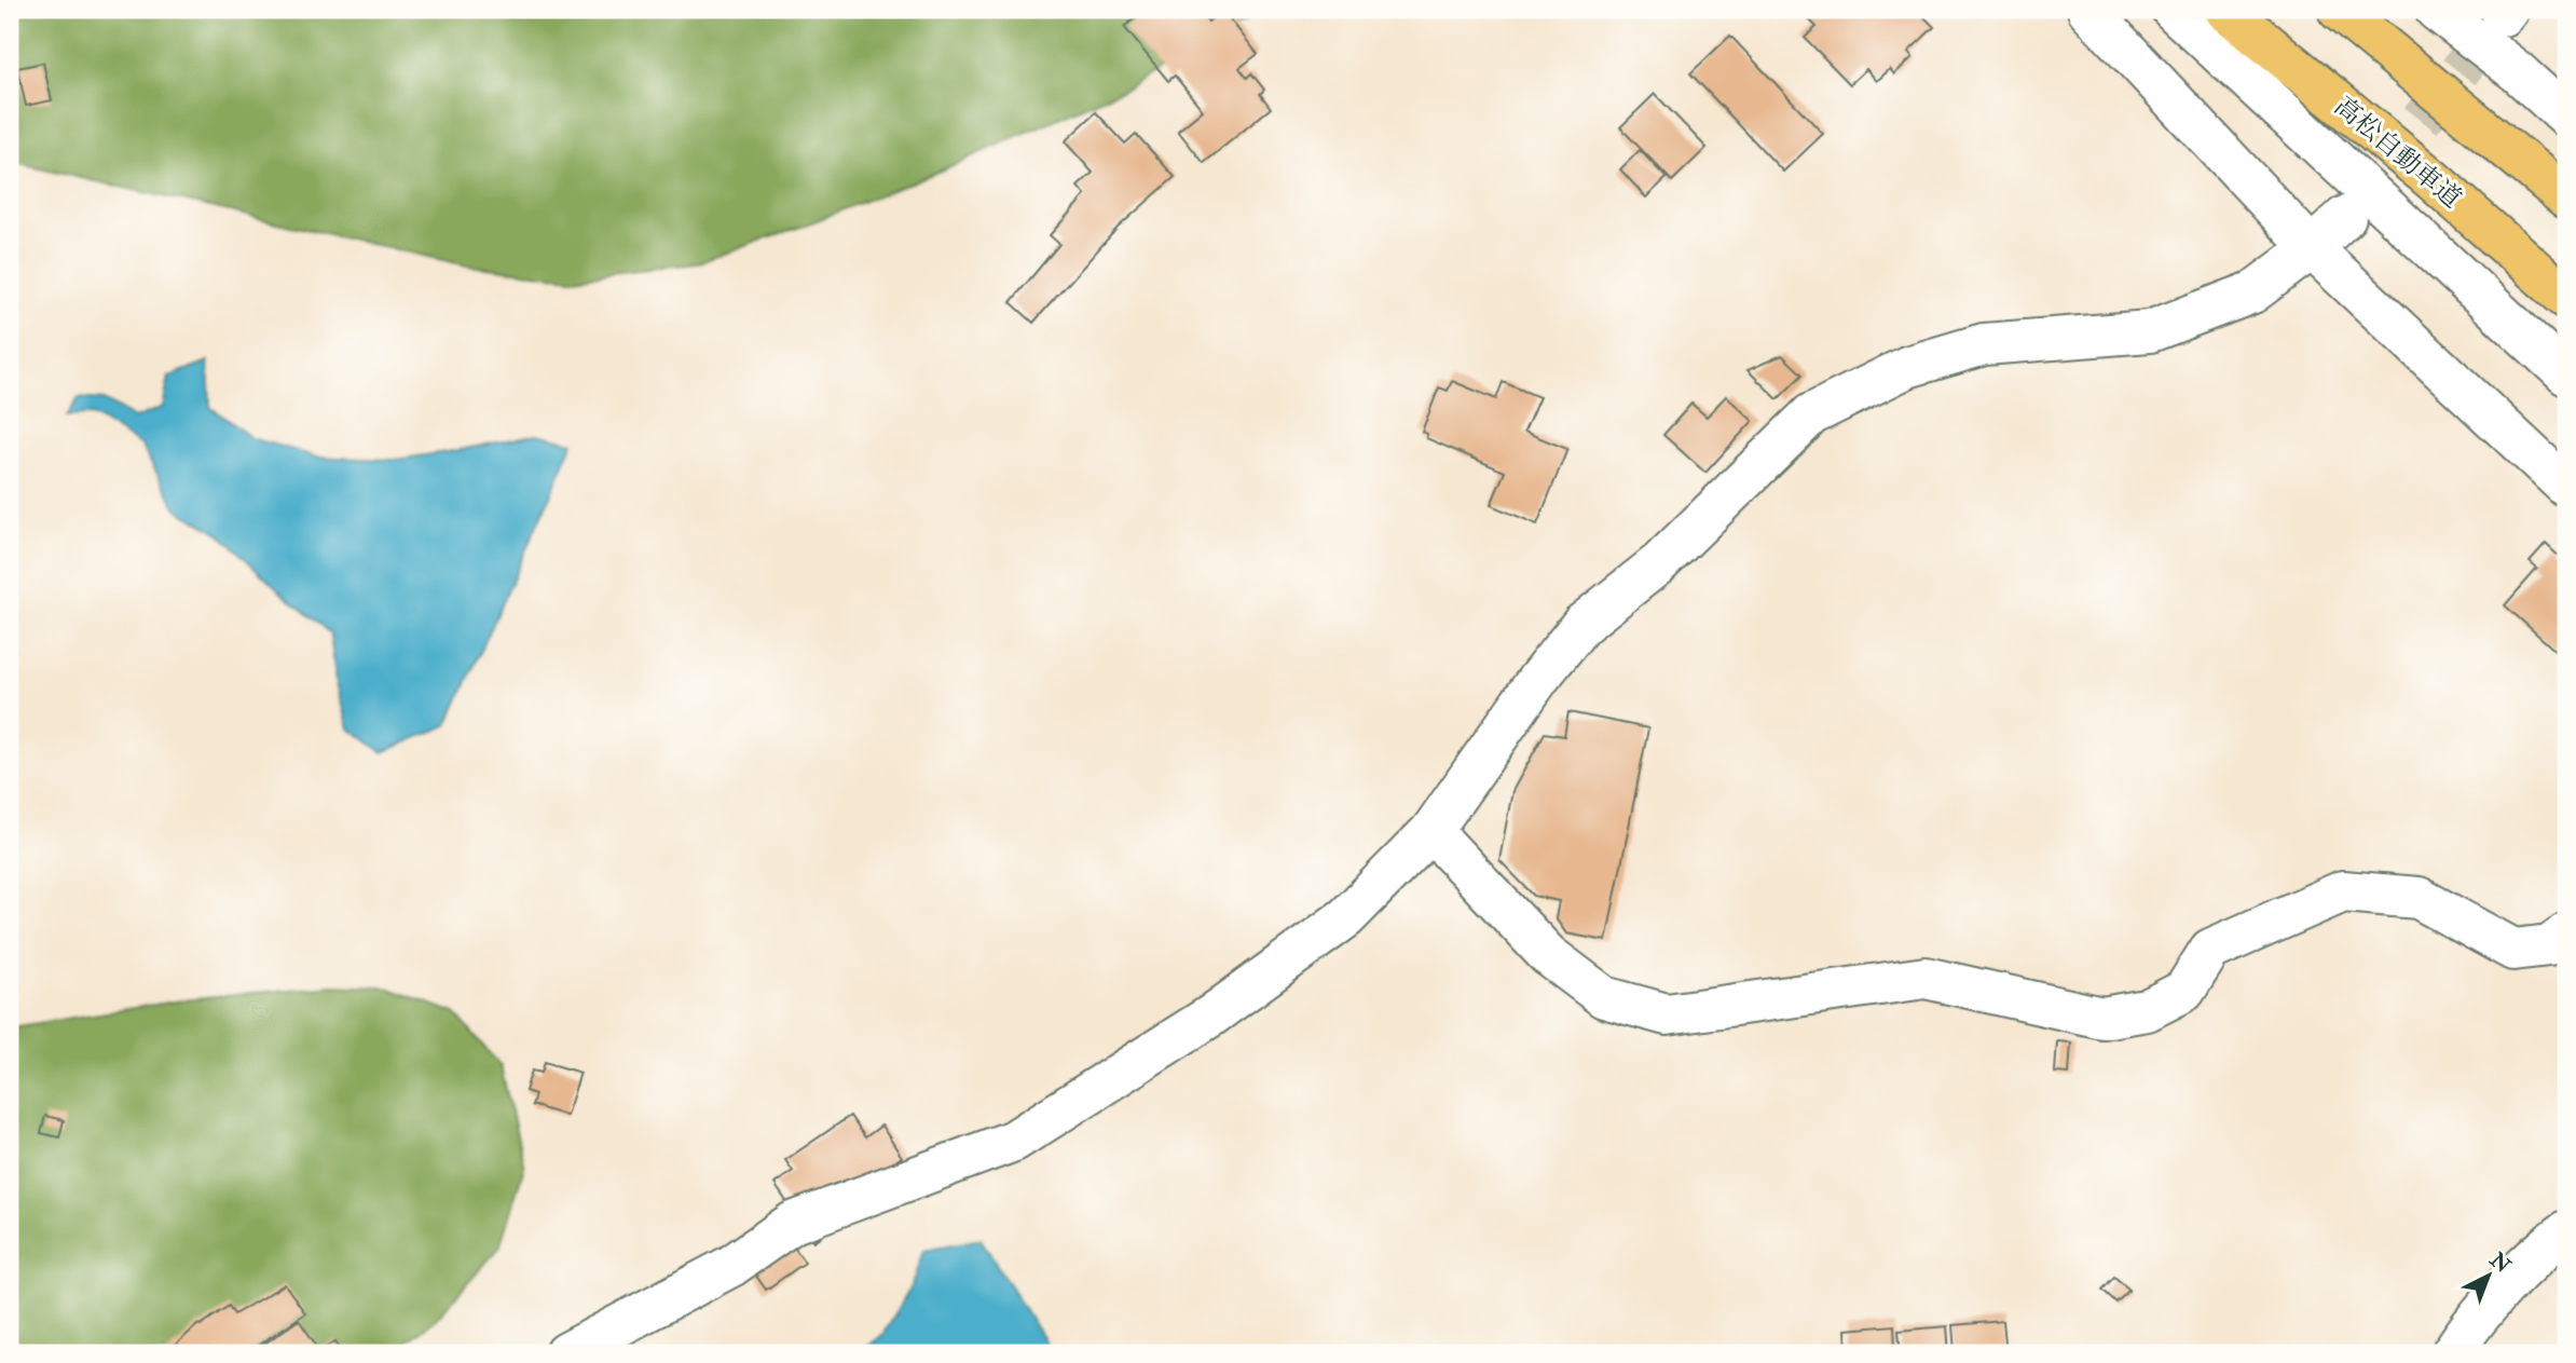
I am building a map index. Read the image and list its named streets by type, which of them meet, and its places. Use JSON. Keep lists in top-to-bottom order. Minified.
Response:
{"streets":{"highway":["高松自動車道"]},"north":"top right"}
